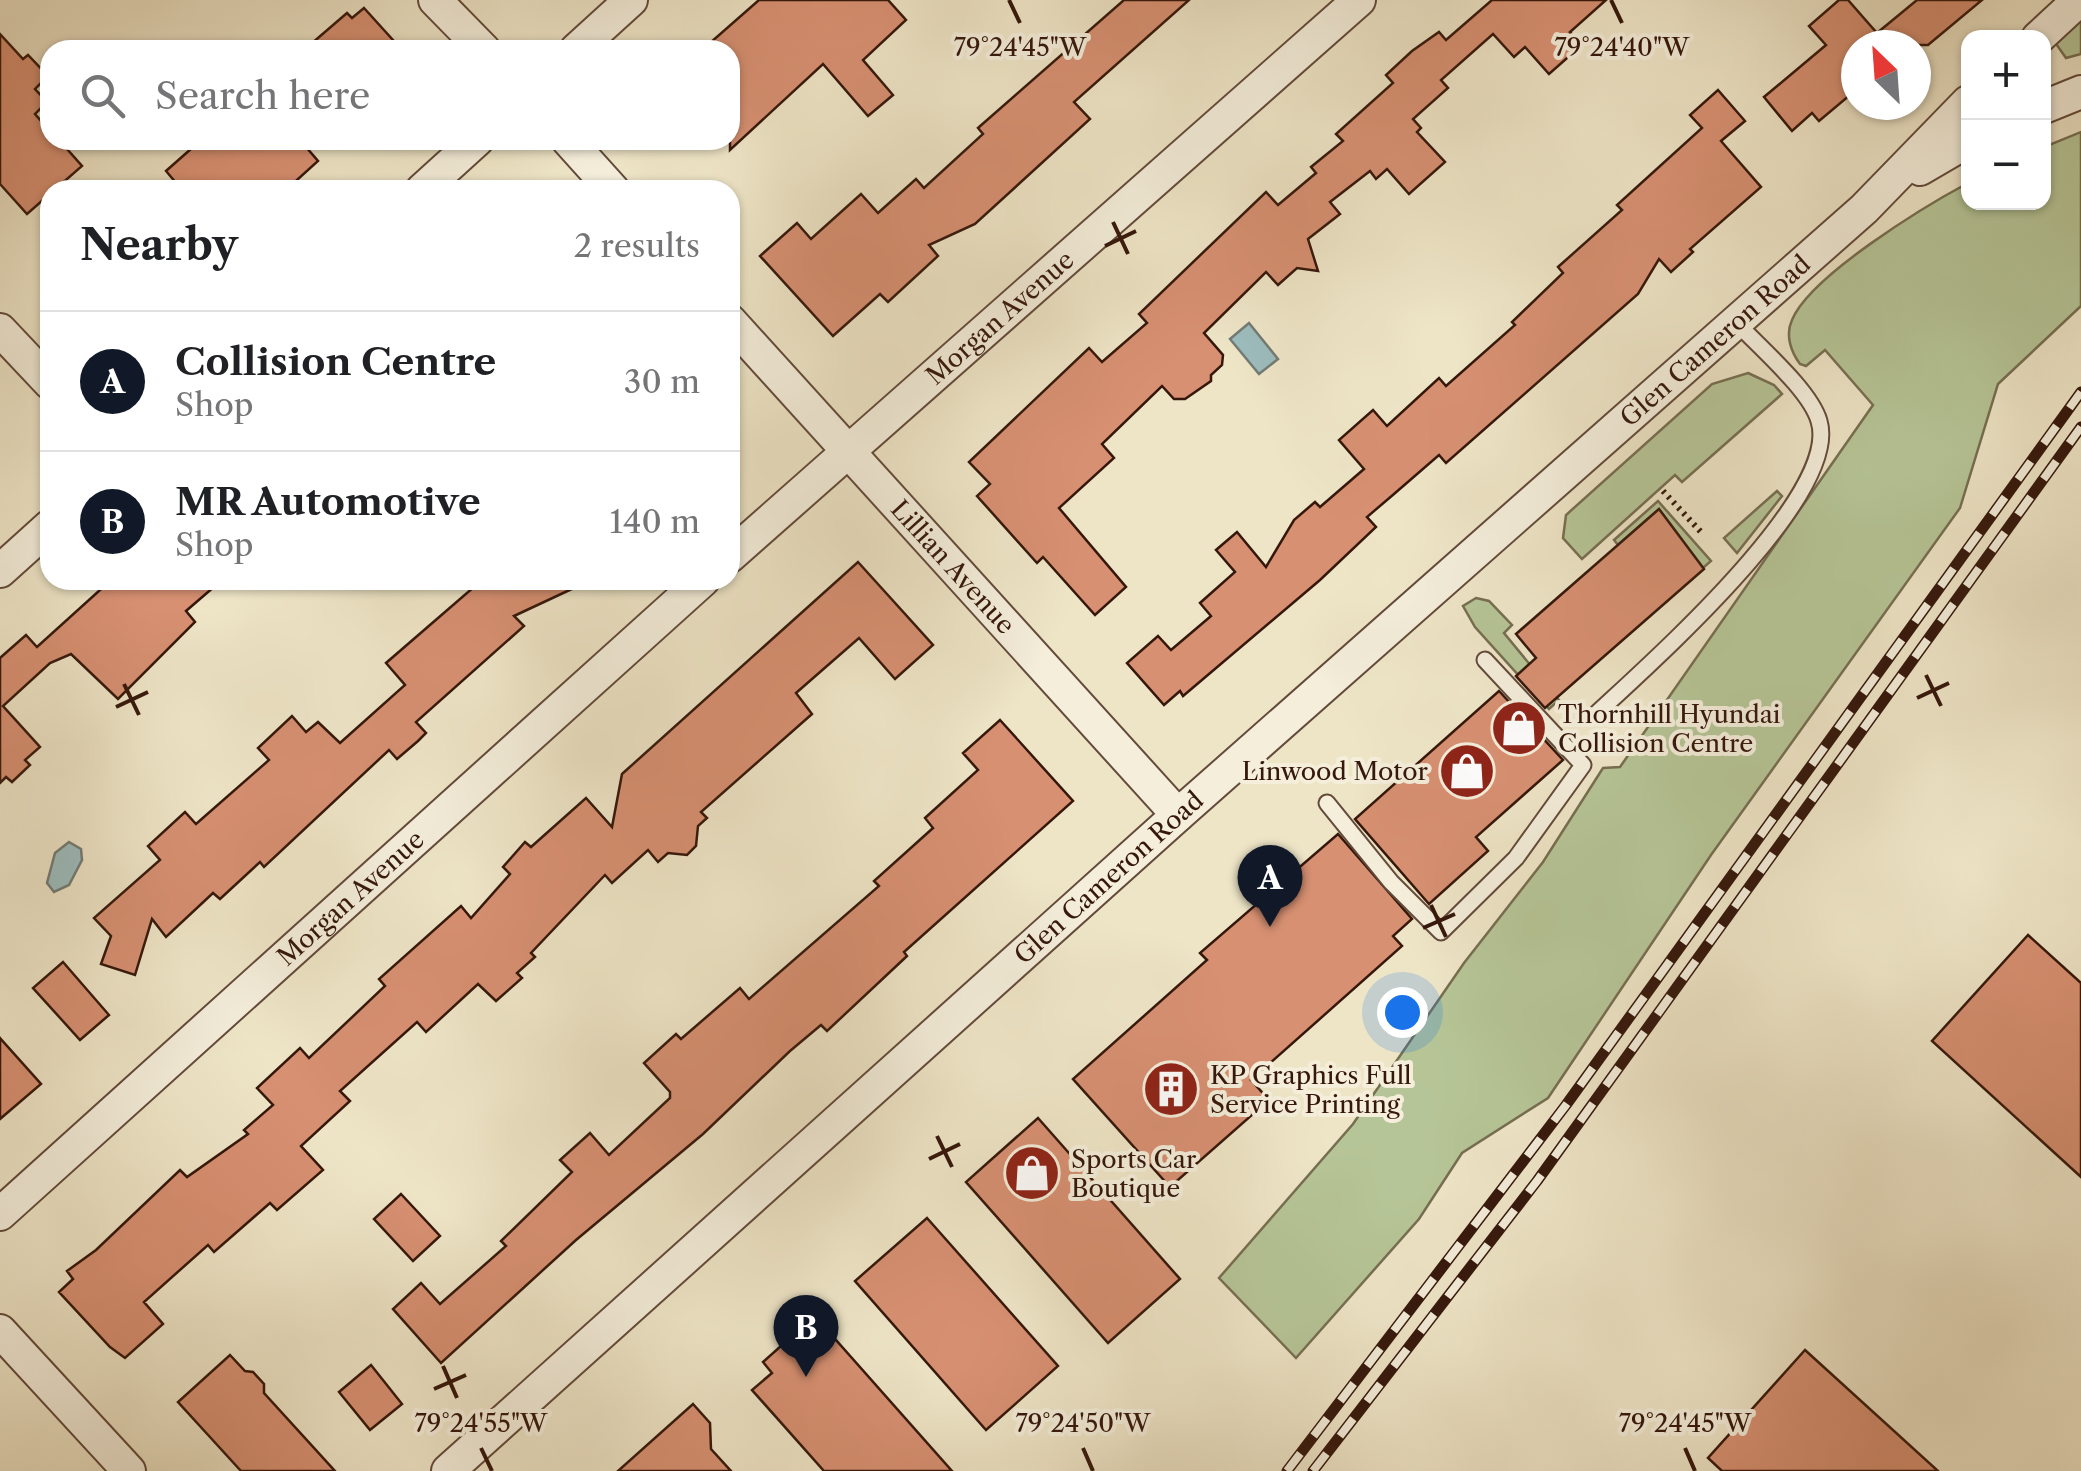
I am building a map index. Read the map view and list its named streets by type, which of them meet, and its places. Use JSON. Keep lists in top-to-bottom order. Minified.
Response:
{"streets":{"street":["Morgan Avenue","Glen Cameron Road","Lillian Avenue"]},"crossings":[["Morgan Avenue","Lillian Avenue"],["Glen Cameron Road","Lillian Avenue"]],"places":{"shop":["Thornhill Hyundai Collision Centre","Linwood Motor","Sports Car Boutique"],"building":["KP Graphics Full Service Printing"]},"north":"top left","page":{"map_buttons":["+","−"],"search":"Search here","heading":["Nearby","2 results"],"list":[{"mark":"A","name":"Collision Centre","note":"Shop","value":"30 m"},{"mark":"B","name":"MR Automotive","note":"Shop","value":"140 m"}],"pins":["A","B"]},"coordinates":["79°24'45\"W","79°24'40\"W","79°24'55\"W","79°24'50\"W"]}
